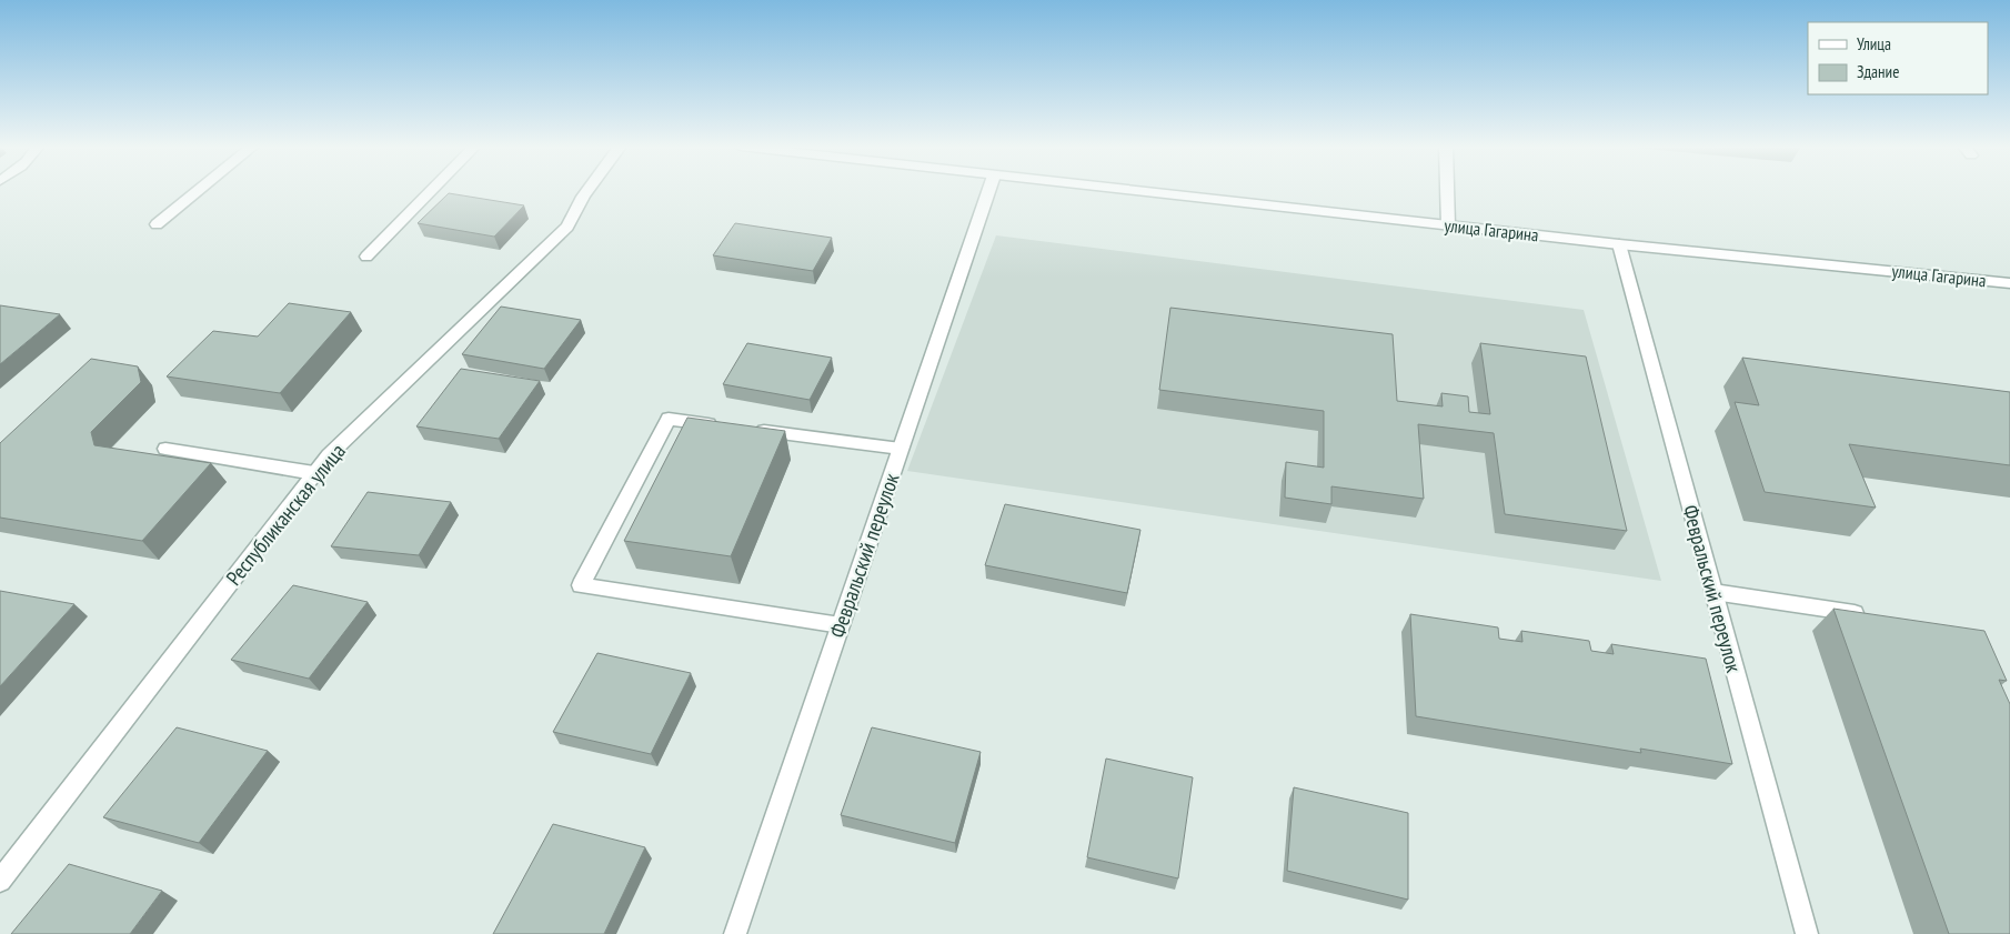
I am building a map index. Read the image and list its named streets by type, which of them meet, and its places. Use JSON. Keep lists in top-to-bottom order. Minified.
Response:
{"streets":{"street":["улица Гагарина","Республиканская улица","Февральский переулок"]},"crossings":[["улица Гагарина","Февральский переулок"]],"legend":["Улица","Здание"]}
